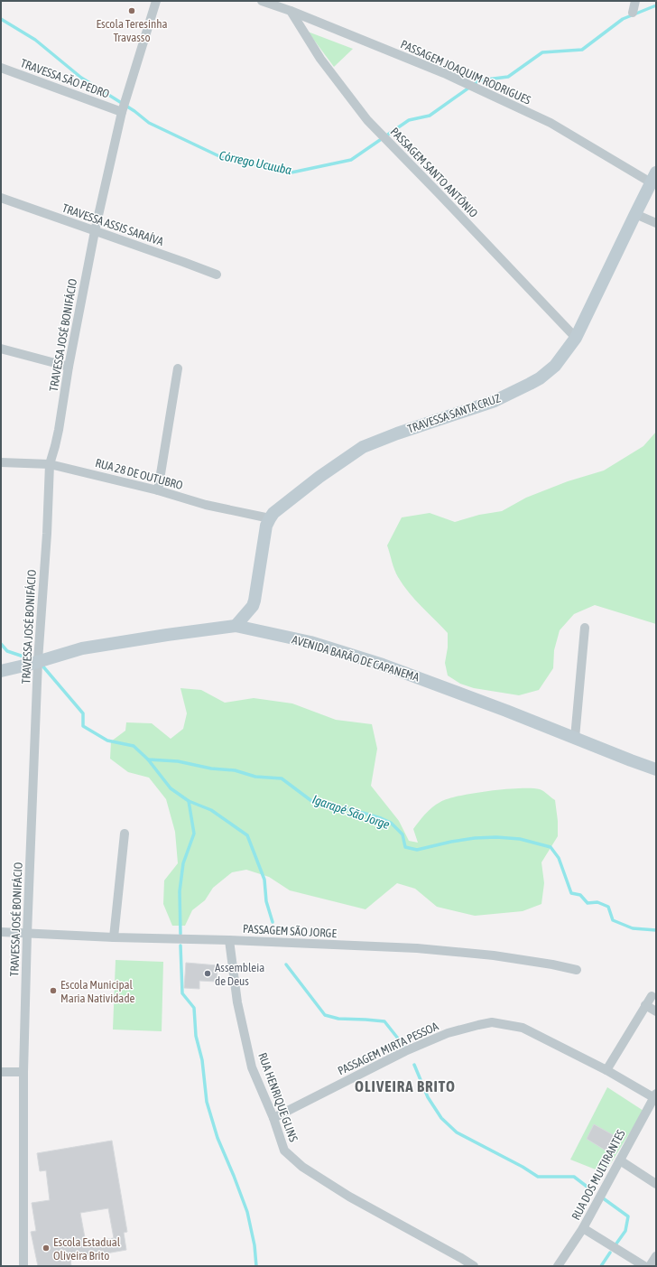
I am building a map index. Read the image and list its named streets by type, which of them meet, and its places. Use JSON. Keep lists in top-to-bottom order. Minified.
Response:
{"streets":{"street":["PASSAGEM JOAQUIM RODRIGUES","TRAVESSA SÃO PEDRO","PASSAGEM SANTO ANTÔNIO","TRAVESSA ASSIS SARAÍVA","TRAVESSA JOSÉ BONIFÁCIO","TRAVESSA SANTA CRUZ","RUA 28 DE OUTUBRO","AVENIDA BARÃO DE CAPANEMA","PASSAGEM SÃO JORGE","PASSAGEM MIRTA PESSOA","RUA HENRIQUE GLINS","RUA DOS MULTIRANTES"]},"crossings":[["PASSAGEM JOAQUIM RODRIGUES","PASSAGEM SANTO ANTÔNIO"],["PASSAGEM JOAQUIM RODRIGUES","TRAVESSA SANTA CRUZ"],["TRAVESSA SÃO PEDRO","TRAVESSA JOSÉ BONIFÁCIO"],["PASSAGEM SANTO ANTÔNIO","TRAVESSA SANTA CRUZ"],["TRAVESSA ASSIS SARAÍVA","TRAVESSA JOSÉ BONIFÁCIO"],["TRAVESSA JOSÉ BONIFÁCIO","RUA 28 DE OUTUBRO"],["TRAVESSA JOSÉ BONIFÁCIO","AVENIDA BARÃO DE CAPANEMA"],["TRAVESSA JOSÉ BONIFÁCIO","PASSAGEM SÃO JORGE"],["TRAVESSA SANTA CRUZ","RUA 28 DE OUTUBRO"],["PASSAGEM SÃO JORGE","RUA HENRIQUE GLINS"],["PASSAGEM MIRTA PESSOA","RUA HENRIQUE GLINS"],["PASSAGEM MIRTA PESSOA","RUA DOS MULTIRANTES"]],"districts":["OLIVEIRA BRITO"],"water":["Córrego Ucuuba","Igarapé São Jorge"],"places":["Escola Teresinha Travasso","Assembleia de Deus","Escola Municipal Maria Natividade","Escola Estadual Oliveira Brito"]}
